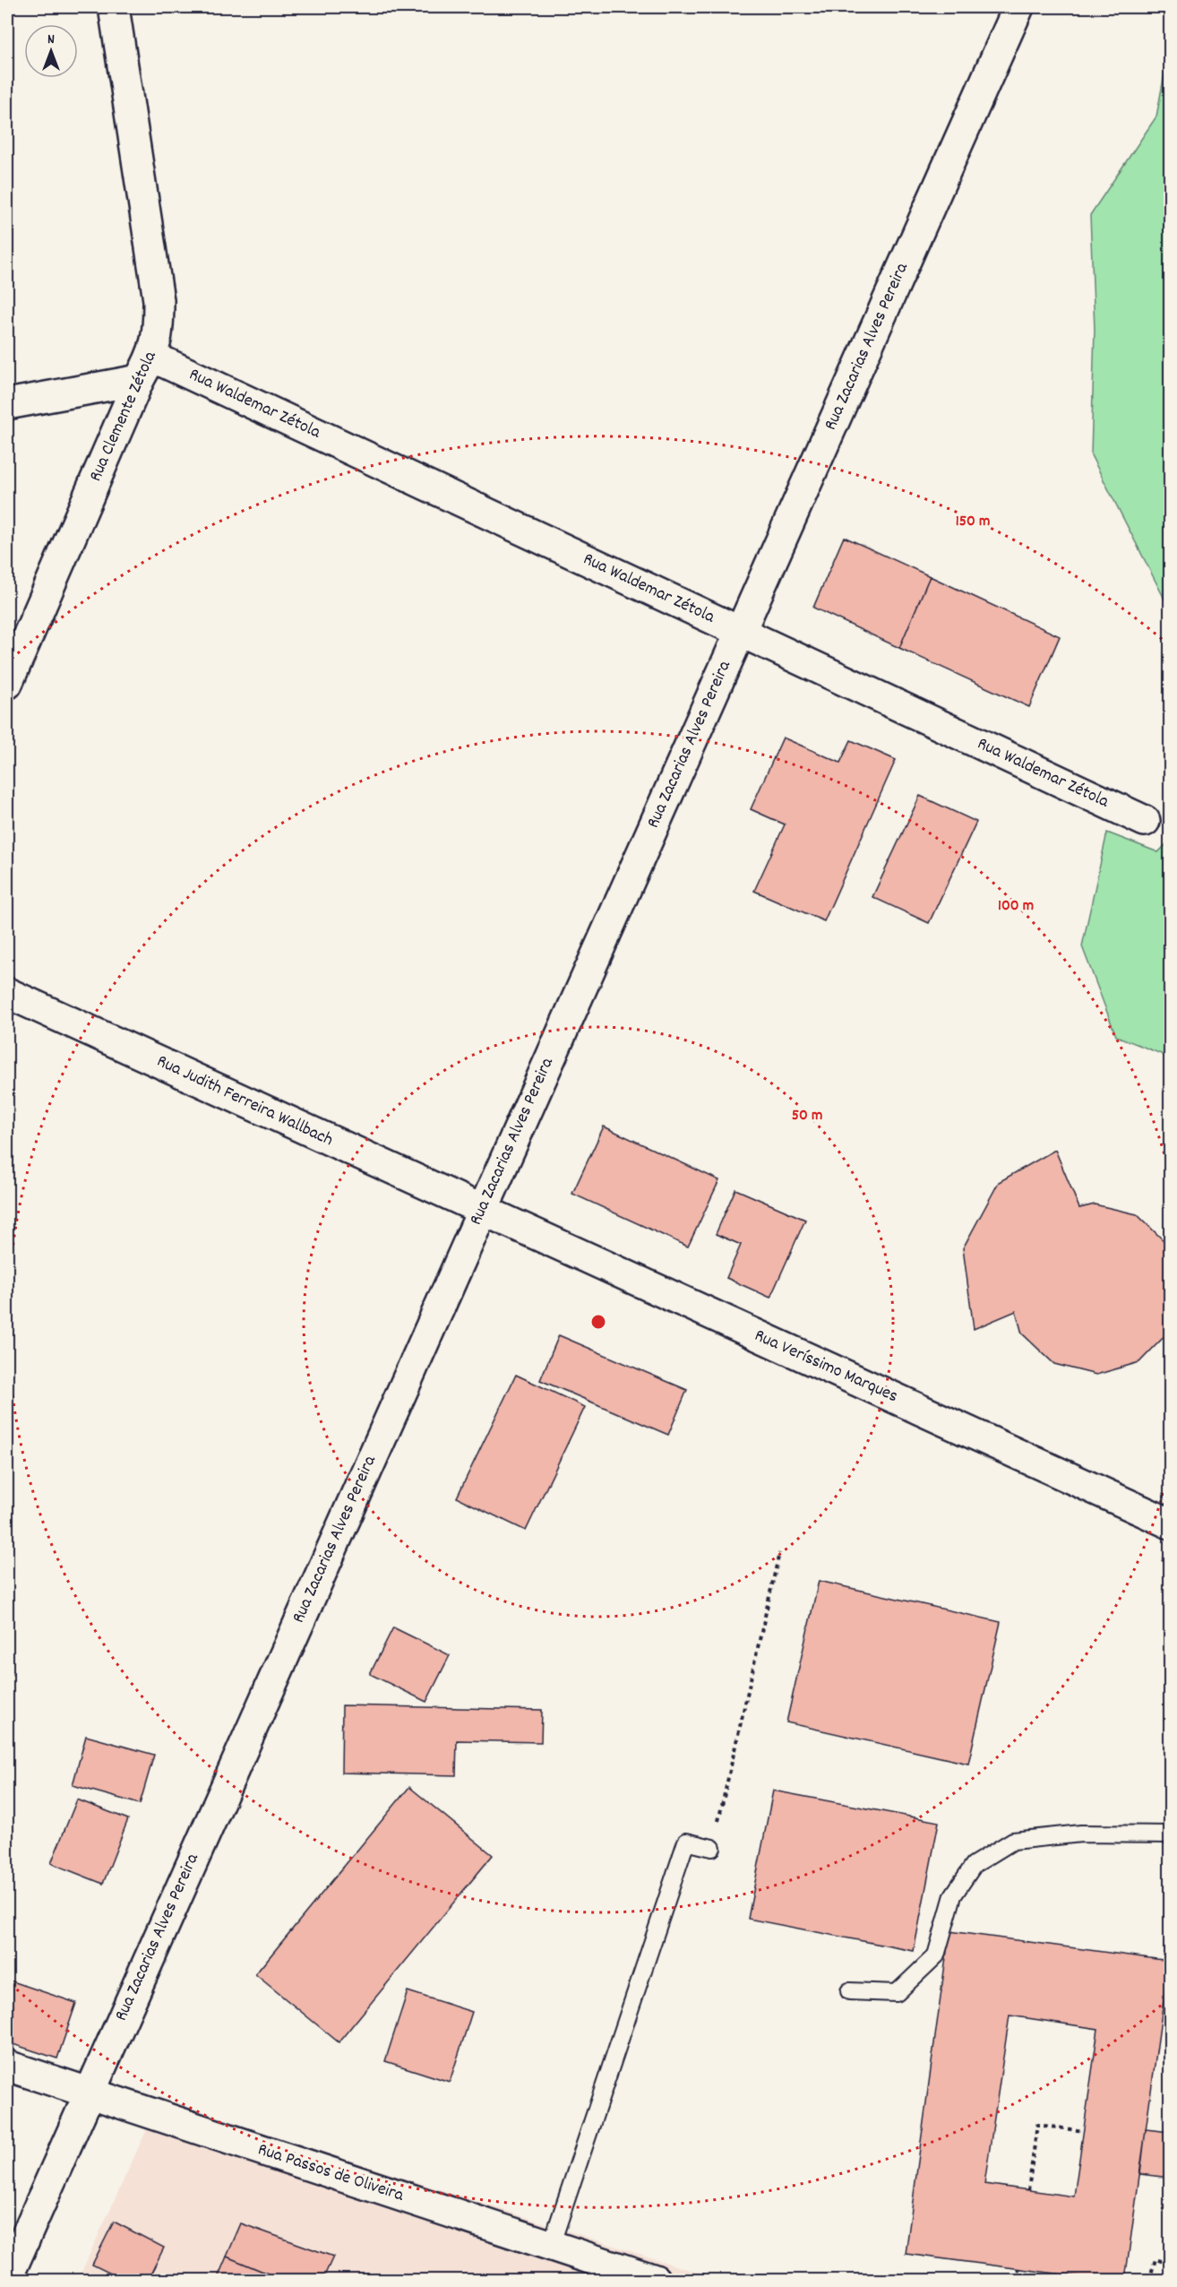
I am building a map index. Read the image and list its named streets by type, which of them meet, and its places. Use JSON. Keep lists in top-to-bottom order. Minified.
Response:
{"streets":{"main road":["Rua Zacarias Alves Pereira","Rua Waldemar Zétola","Rua Clemente Zétola","Rua Judith Ferreira Wallbach","Rua Veríssimo Marques","Rua Passos de Oliveira"]},"crossings":[["Rua Zacarias Alves Pereira","Rua Waldemar Zétola"],["Rua Zacarias Alves Pereira","Rua Judith Ferreira Wallbach"],["Rua Zacarias Alves Pereira","Rua Veríssimo Marques"],["Rua Zacarias Alves Pereira","Rua Passos de Oliveira"],["Rua Waldemar Zétola","Rua Clemente Zétola"],["Rua Judith Ferreira Wallbach","Rua Veríssimo Marques"]],"north":"top","rings":["150 m","100 m","50 m"]}
